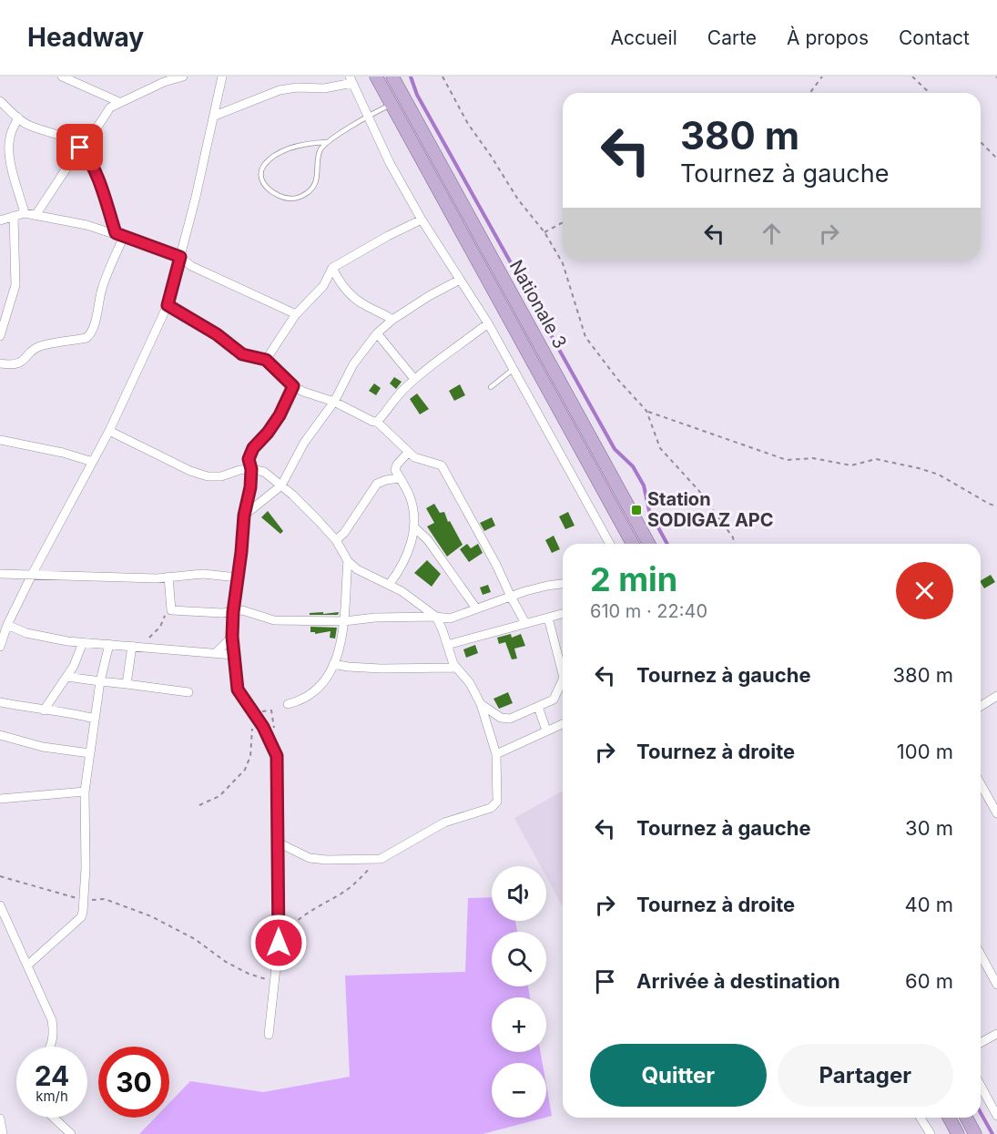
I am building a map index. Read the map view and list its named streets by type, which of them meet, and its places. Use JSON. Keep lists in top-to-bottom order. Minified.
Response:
{"streets":{"main road":["Nationale 3"]},"places":{"transit":["Station SODIGAZ APC"]},"page":{"header":"Headway","nav":["Accueil","Carte","À propos","Contact"],"turn":["380 m","Tournez à gauche"],"heading":["2 min","610 m · 22:40"],"list":[{"name":"Tournez à gauche","value":"380 m"},{"name":"Tournez à droite","value":"100 m"},{"name":"Tournez à gauche","value":"30 m"},{"name":"Tournez à droite","value":"40 m"},{"name":"Arrivée à destination","value":"60 m"}],"map_buttons":["+","−"],"buttons":["Quitter","Partager"],"speed":"24 km/h","limit":"30"}}
